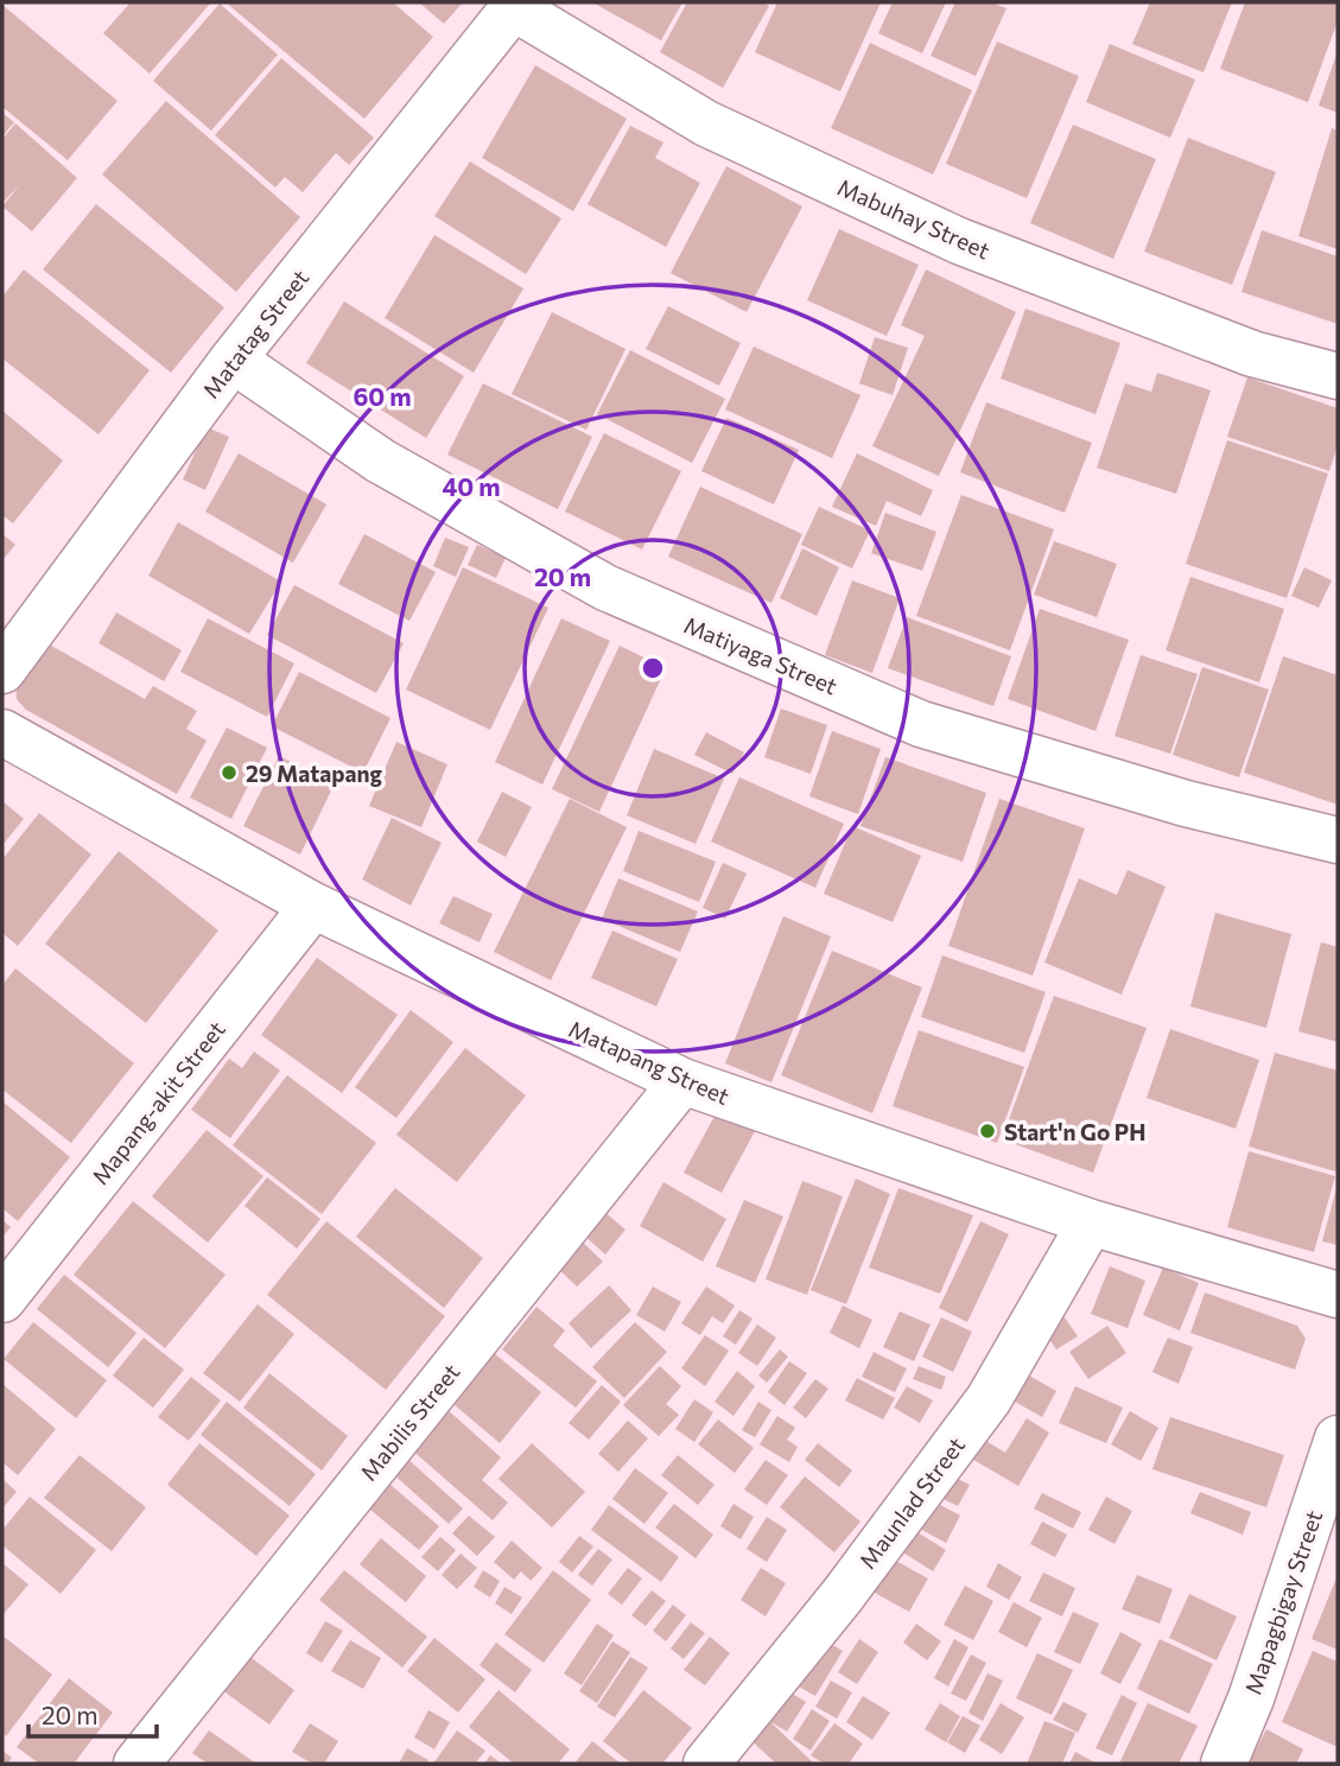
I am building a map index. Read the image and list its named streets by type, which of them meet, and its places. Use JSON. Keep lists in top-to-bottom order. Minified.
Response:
{"streets":{"street":["Mabuhay Street","Matatag Street","Matiyaga Street","Matapang Street","Mapang-akit Street","Mabilis Street","Maunlad Street","Mapagbigay Street"]},"crossings":[["Mabuhay Street","Matatag Street"],["Matatag Street","Matiyaga Street"],["Matapang Street","Mapang-akit Street"],["Matapang Street","Mabilis Street"],["Matapang Street","Maunlad Street"]],"places":["29 Matapang","Start'n Go PH"],"scale_bar":"20 m","rings":["60 m","40 m","20 m"]}
